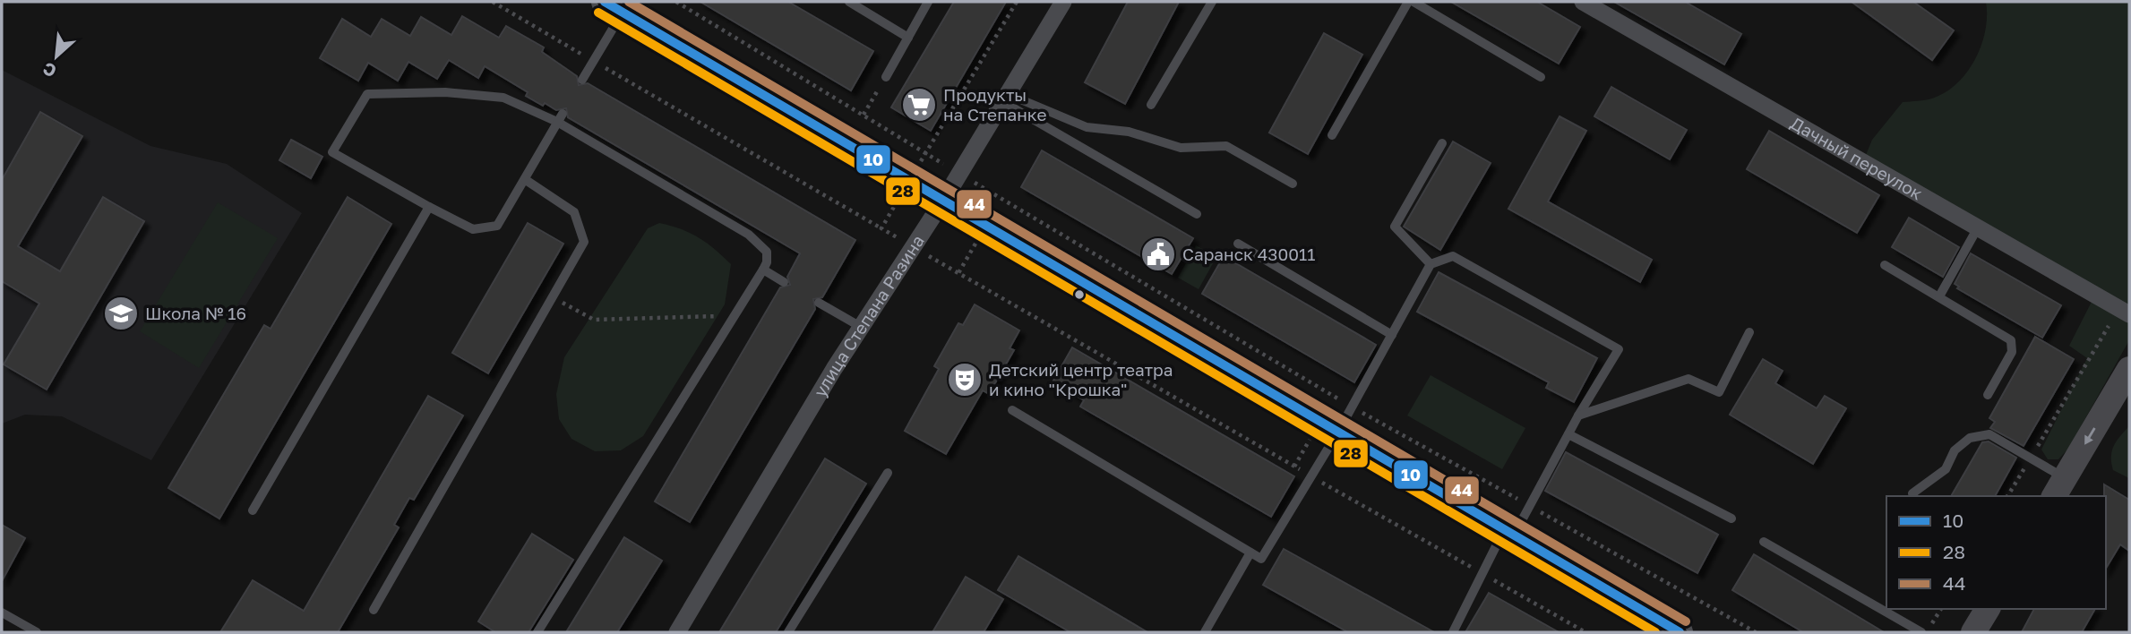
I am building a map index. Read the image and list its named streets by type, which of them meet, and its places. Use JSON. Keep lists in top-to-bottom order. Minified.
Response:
{"streets":{"street":["Дачный переулок","улица Степана Разина"]},"places":{"supermarket":["Продукты на Степанке"],"public building":["Саранск 430011"],"school or university":["Школа № 16"],"theatre":["Детский центр театра и кино \"Крошка\""]},"lines":["transit line 10","transit line 44","transit line 28"],"legend":["10","28","44"],"north":"bottom left"}
